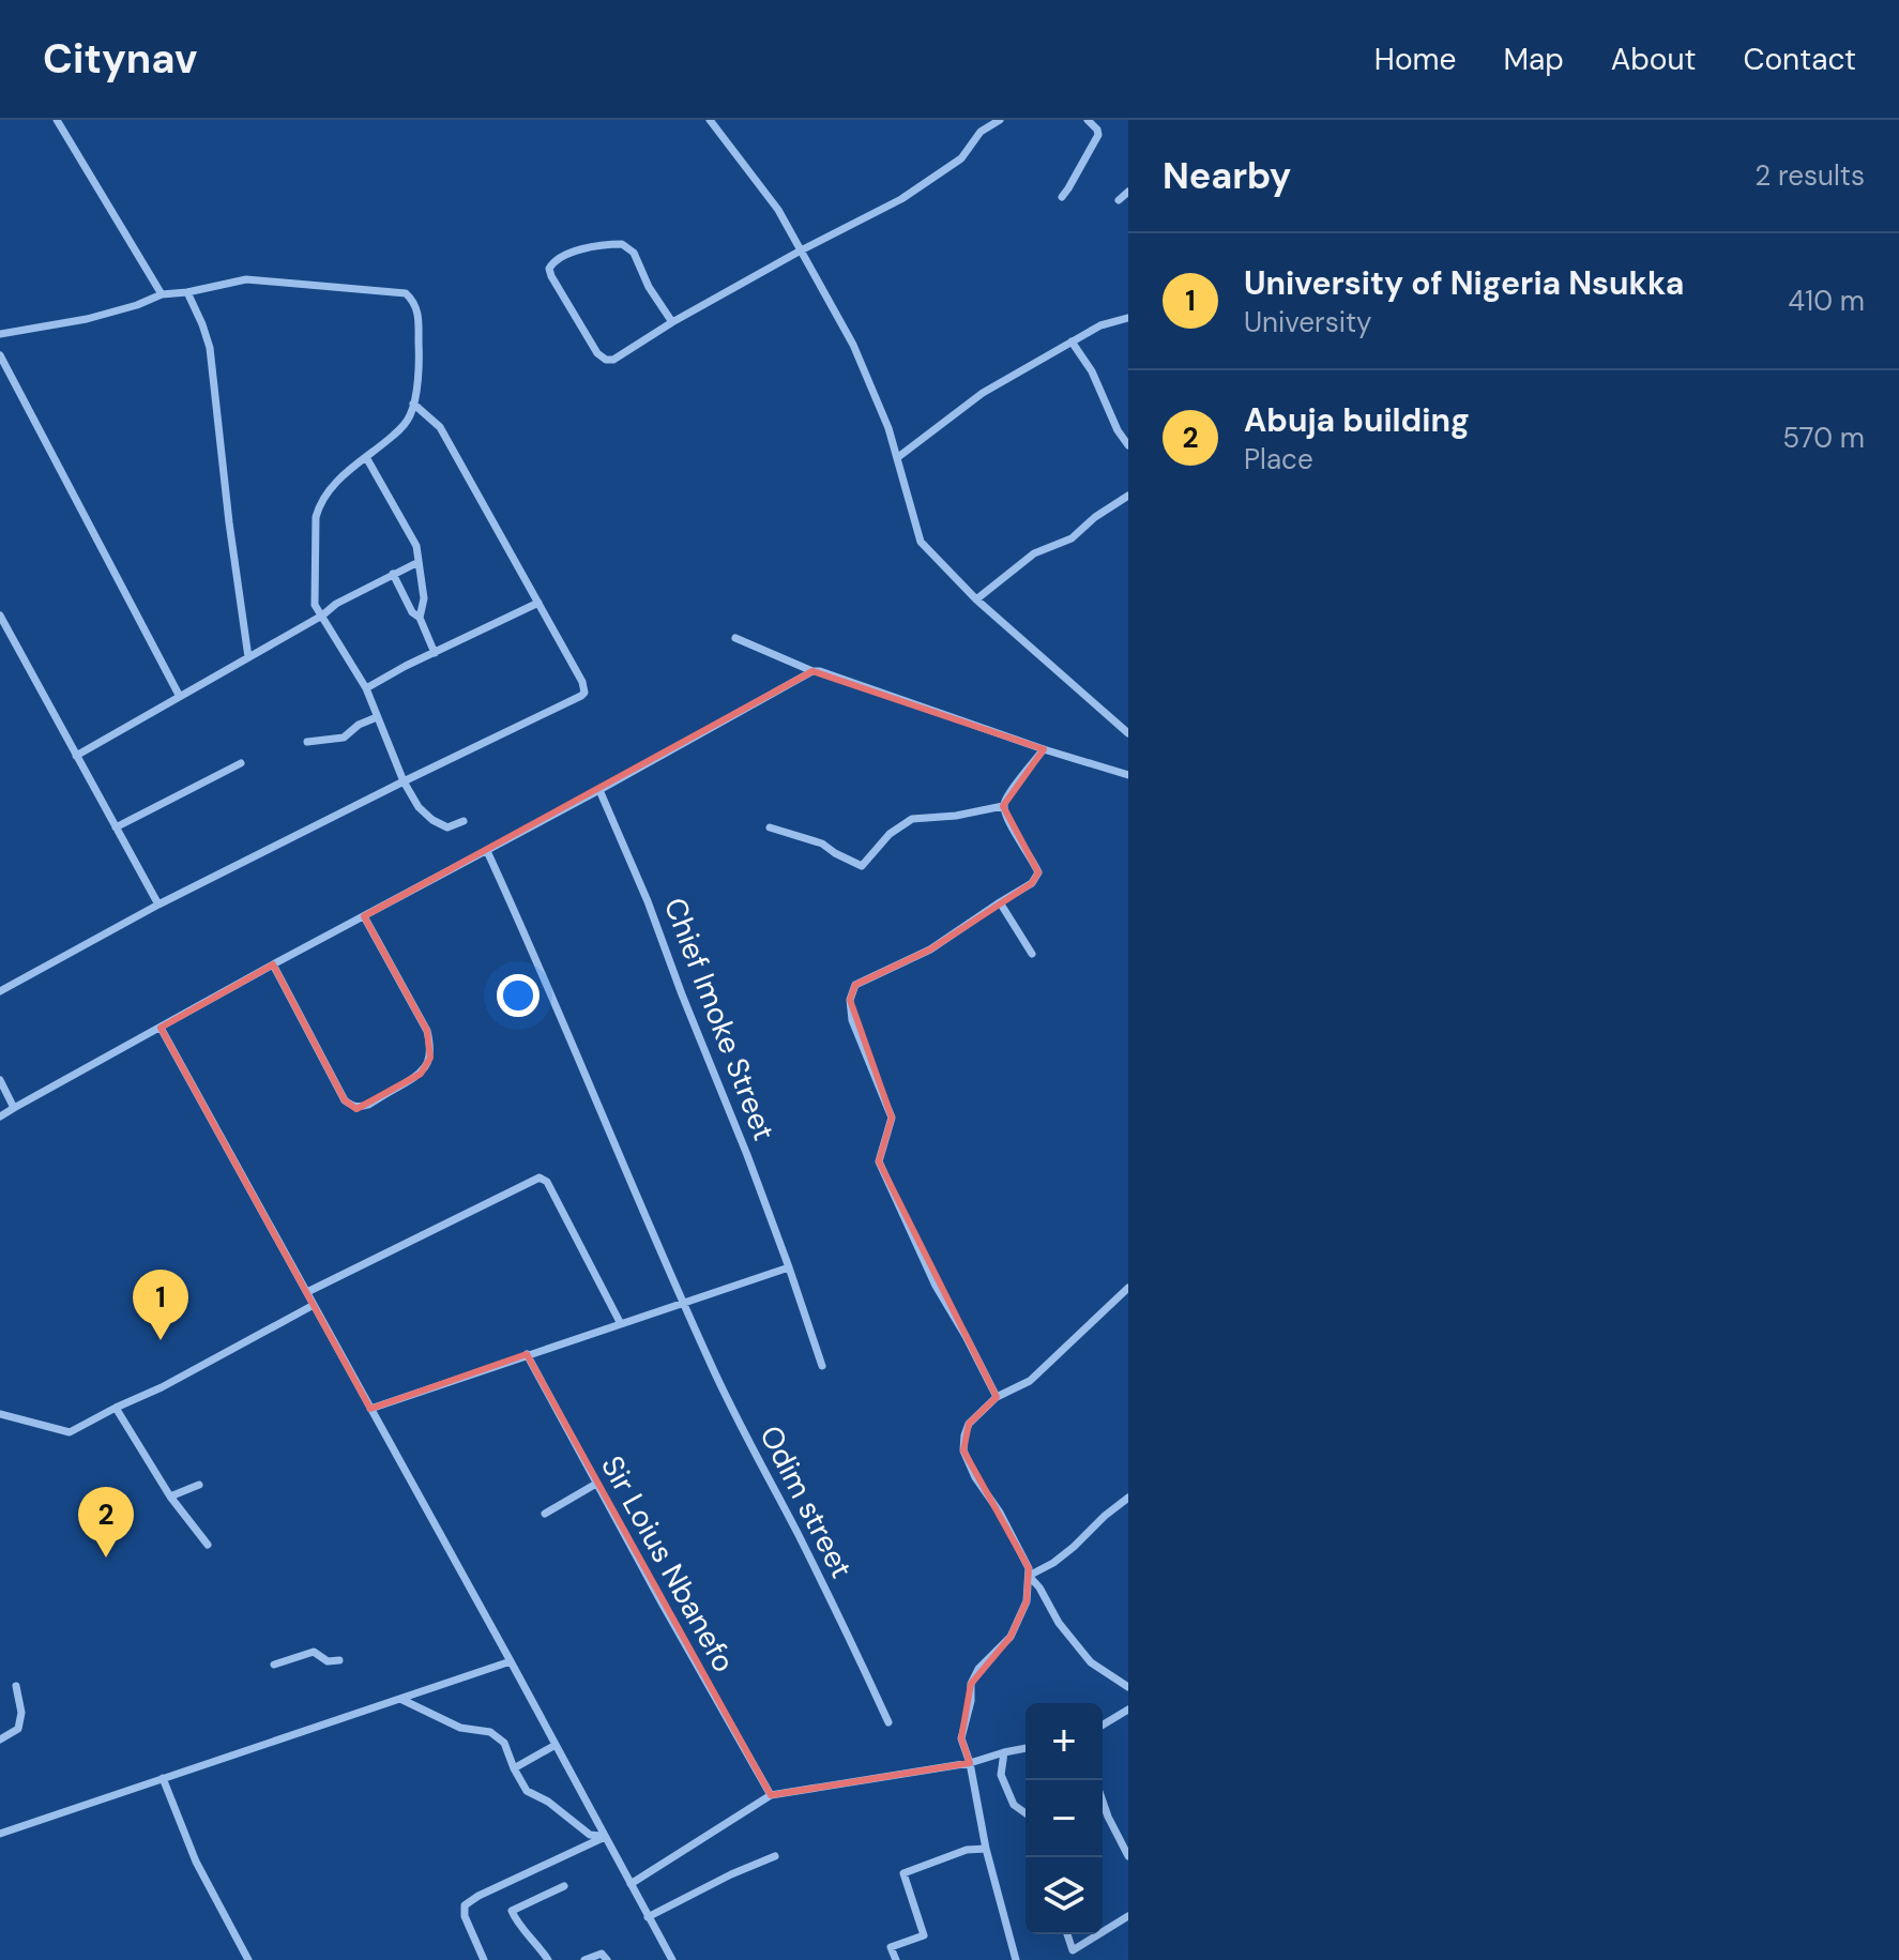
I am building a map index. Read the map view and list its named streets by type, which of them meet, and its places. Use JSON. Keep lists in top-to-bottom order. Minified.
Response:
{"streets":{"street":["Chief Imoke Street","Odim street","Sir Loius Nbanefo"]},"page":{"header":"Citynav","nav":["Home","Map","About","Contact"],"heading":["Nearby","2 results"],"list":[{"mark":"1","name":"University of Nigeria Nsukka","note":"University","value":"410 m"},{"mark":"2","name":"Abuja building","note":"Place","value":"570 m"}],"pins":["1","2"],"map_buttons":["+","−"]}}
